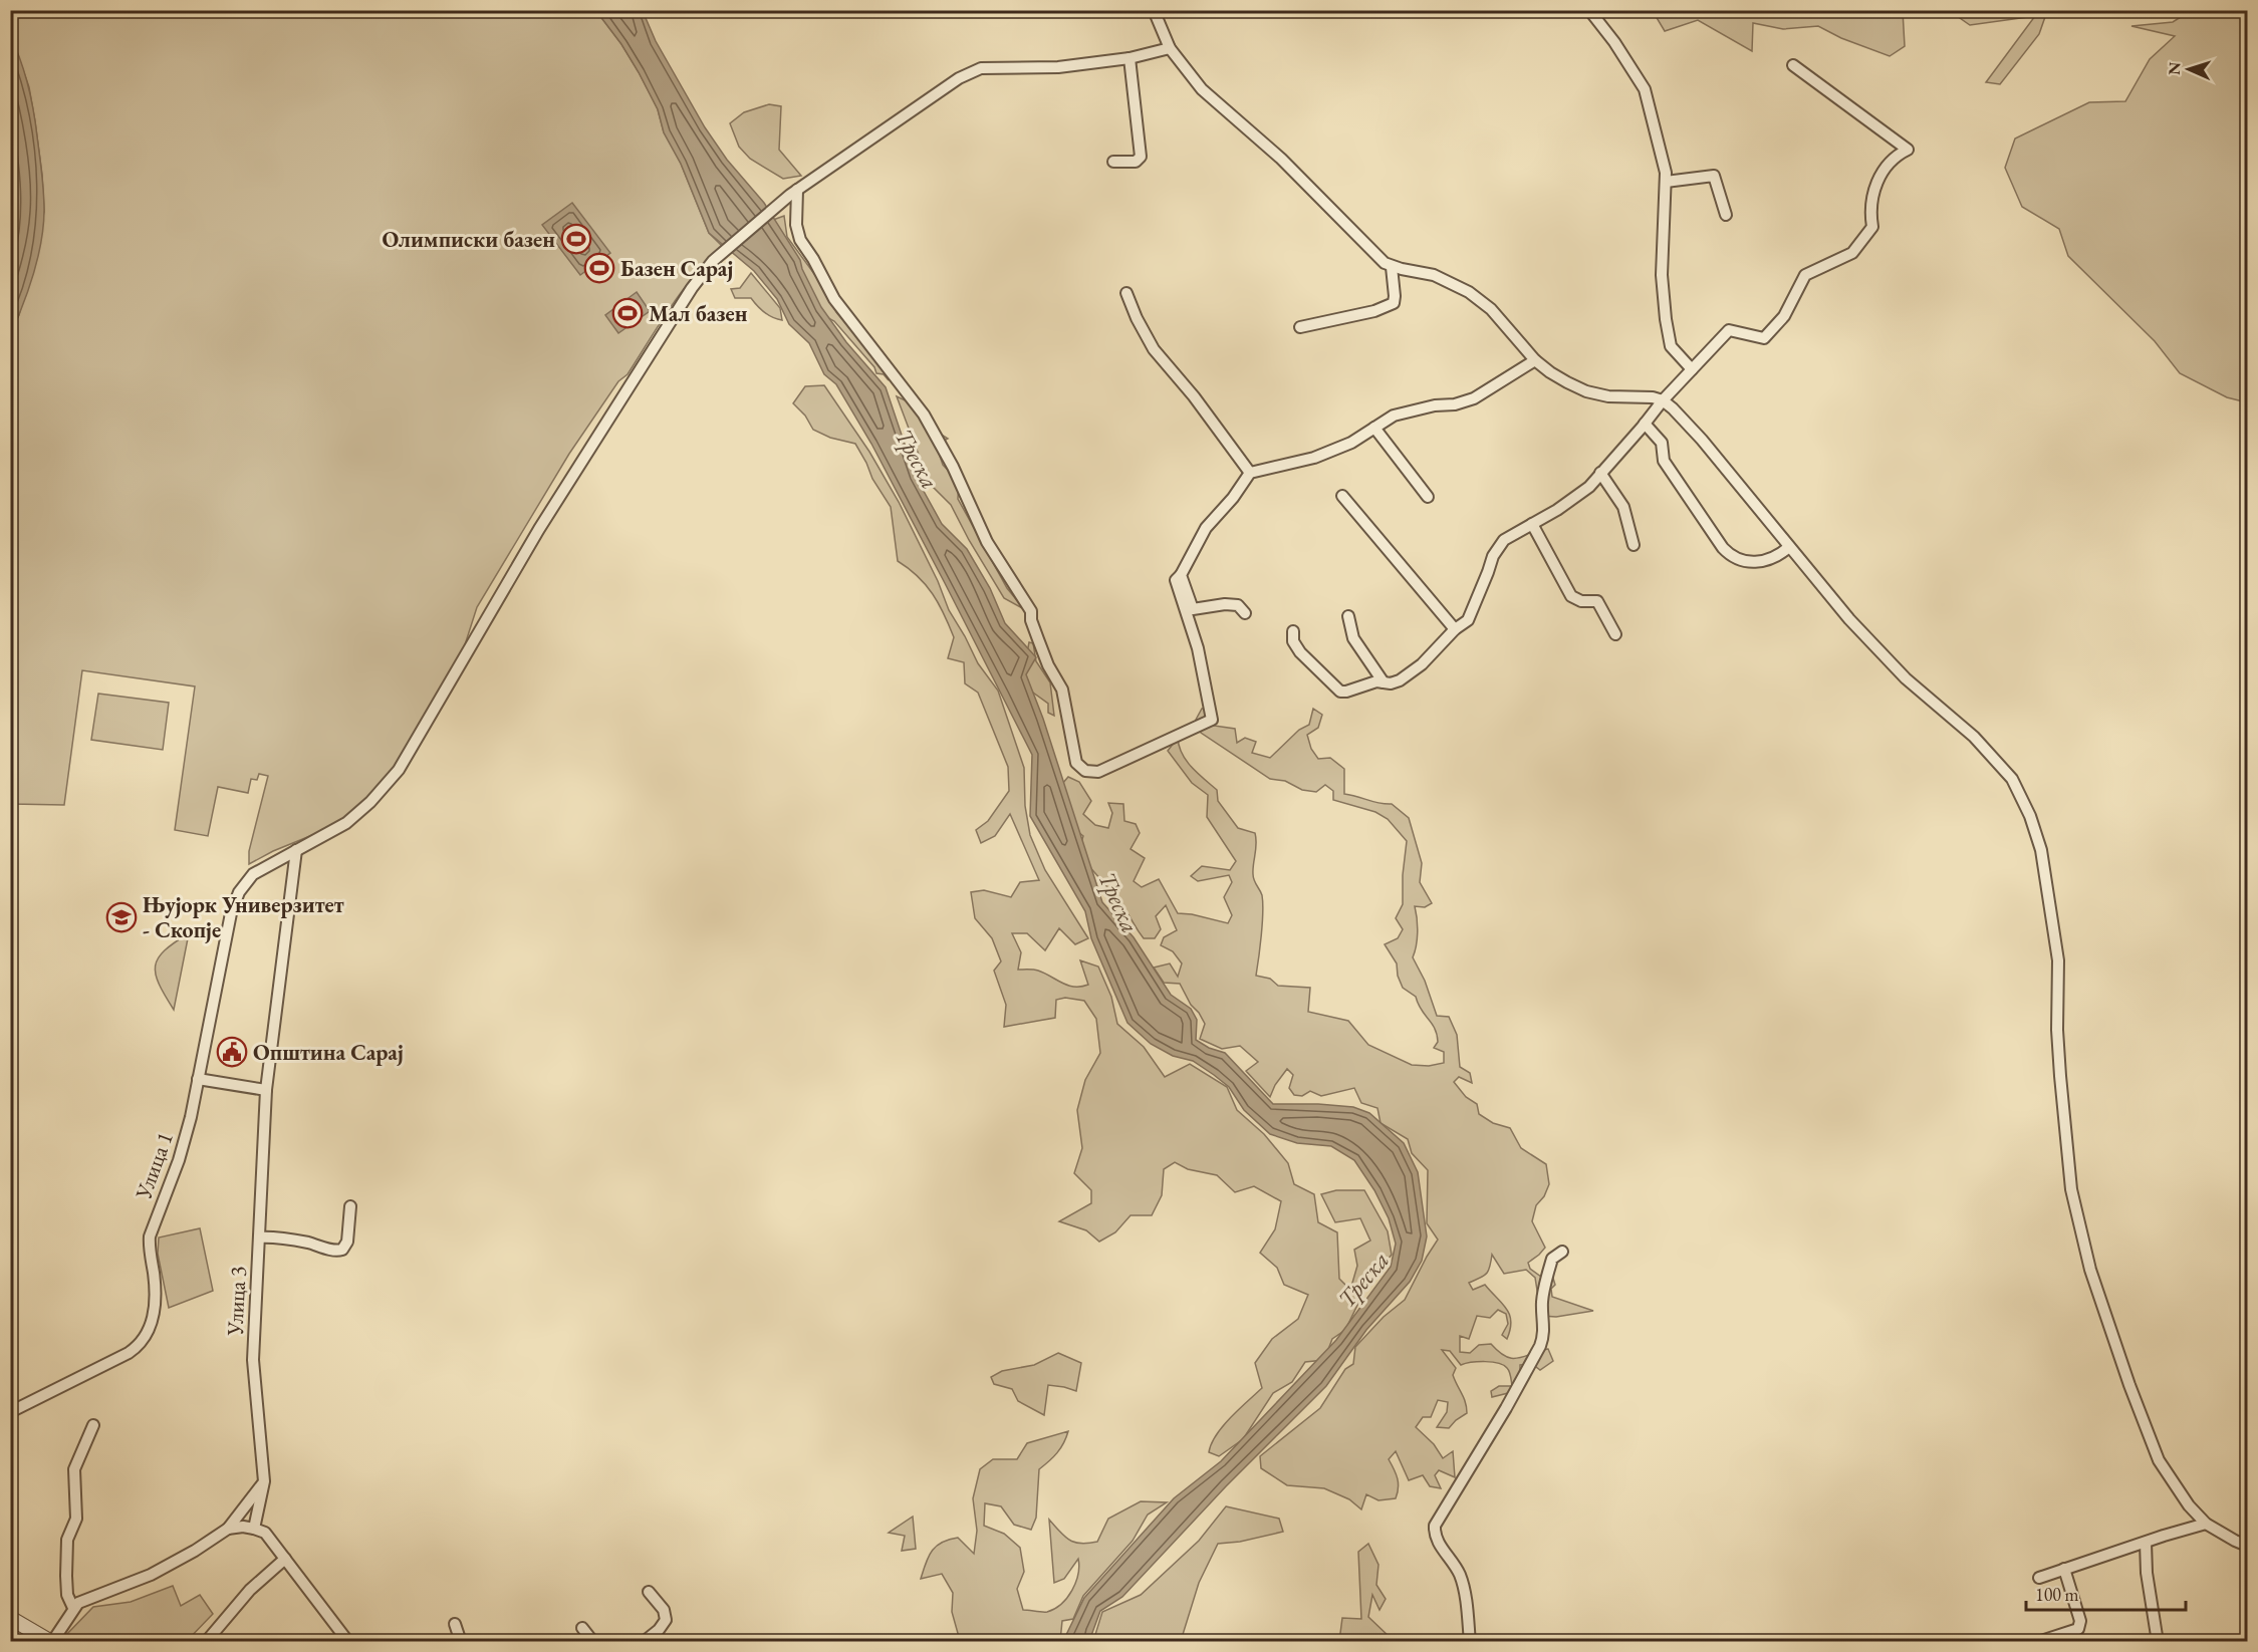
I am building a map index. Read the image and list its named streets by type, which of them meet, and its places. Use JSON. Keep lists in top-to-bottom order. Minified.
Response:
{"streets":{"street":["Улица 1","Улица 3"]},"crossings":[["Улица 1","Улица 3"]],"water":["Треска"],"places":{"sports":["Олимписки базен","Базен Сарај","Мал базен"],"school or university":["Њујорк Универзитет - Скопје"],"public building":["Општина Сарај"]},"scale_bar":"100 m","north":"left"}
